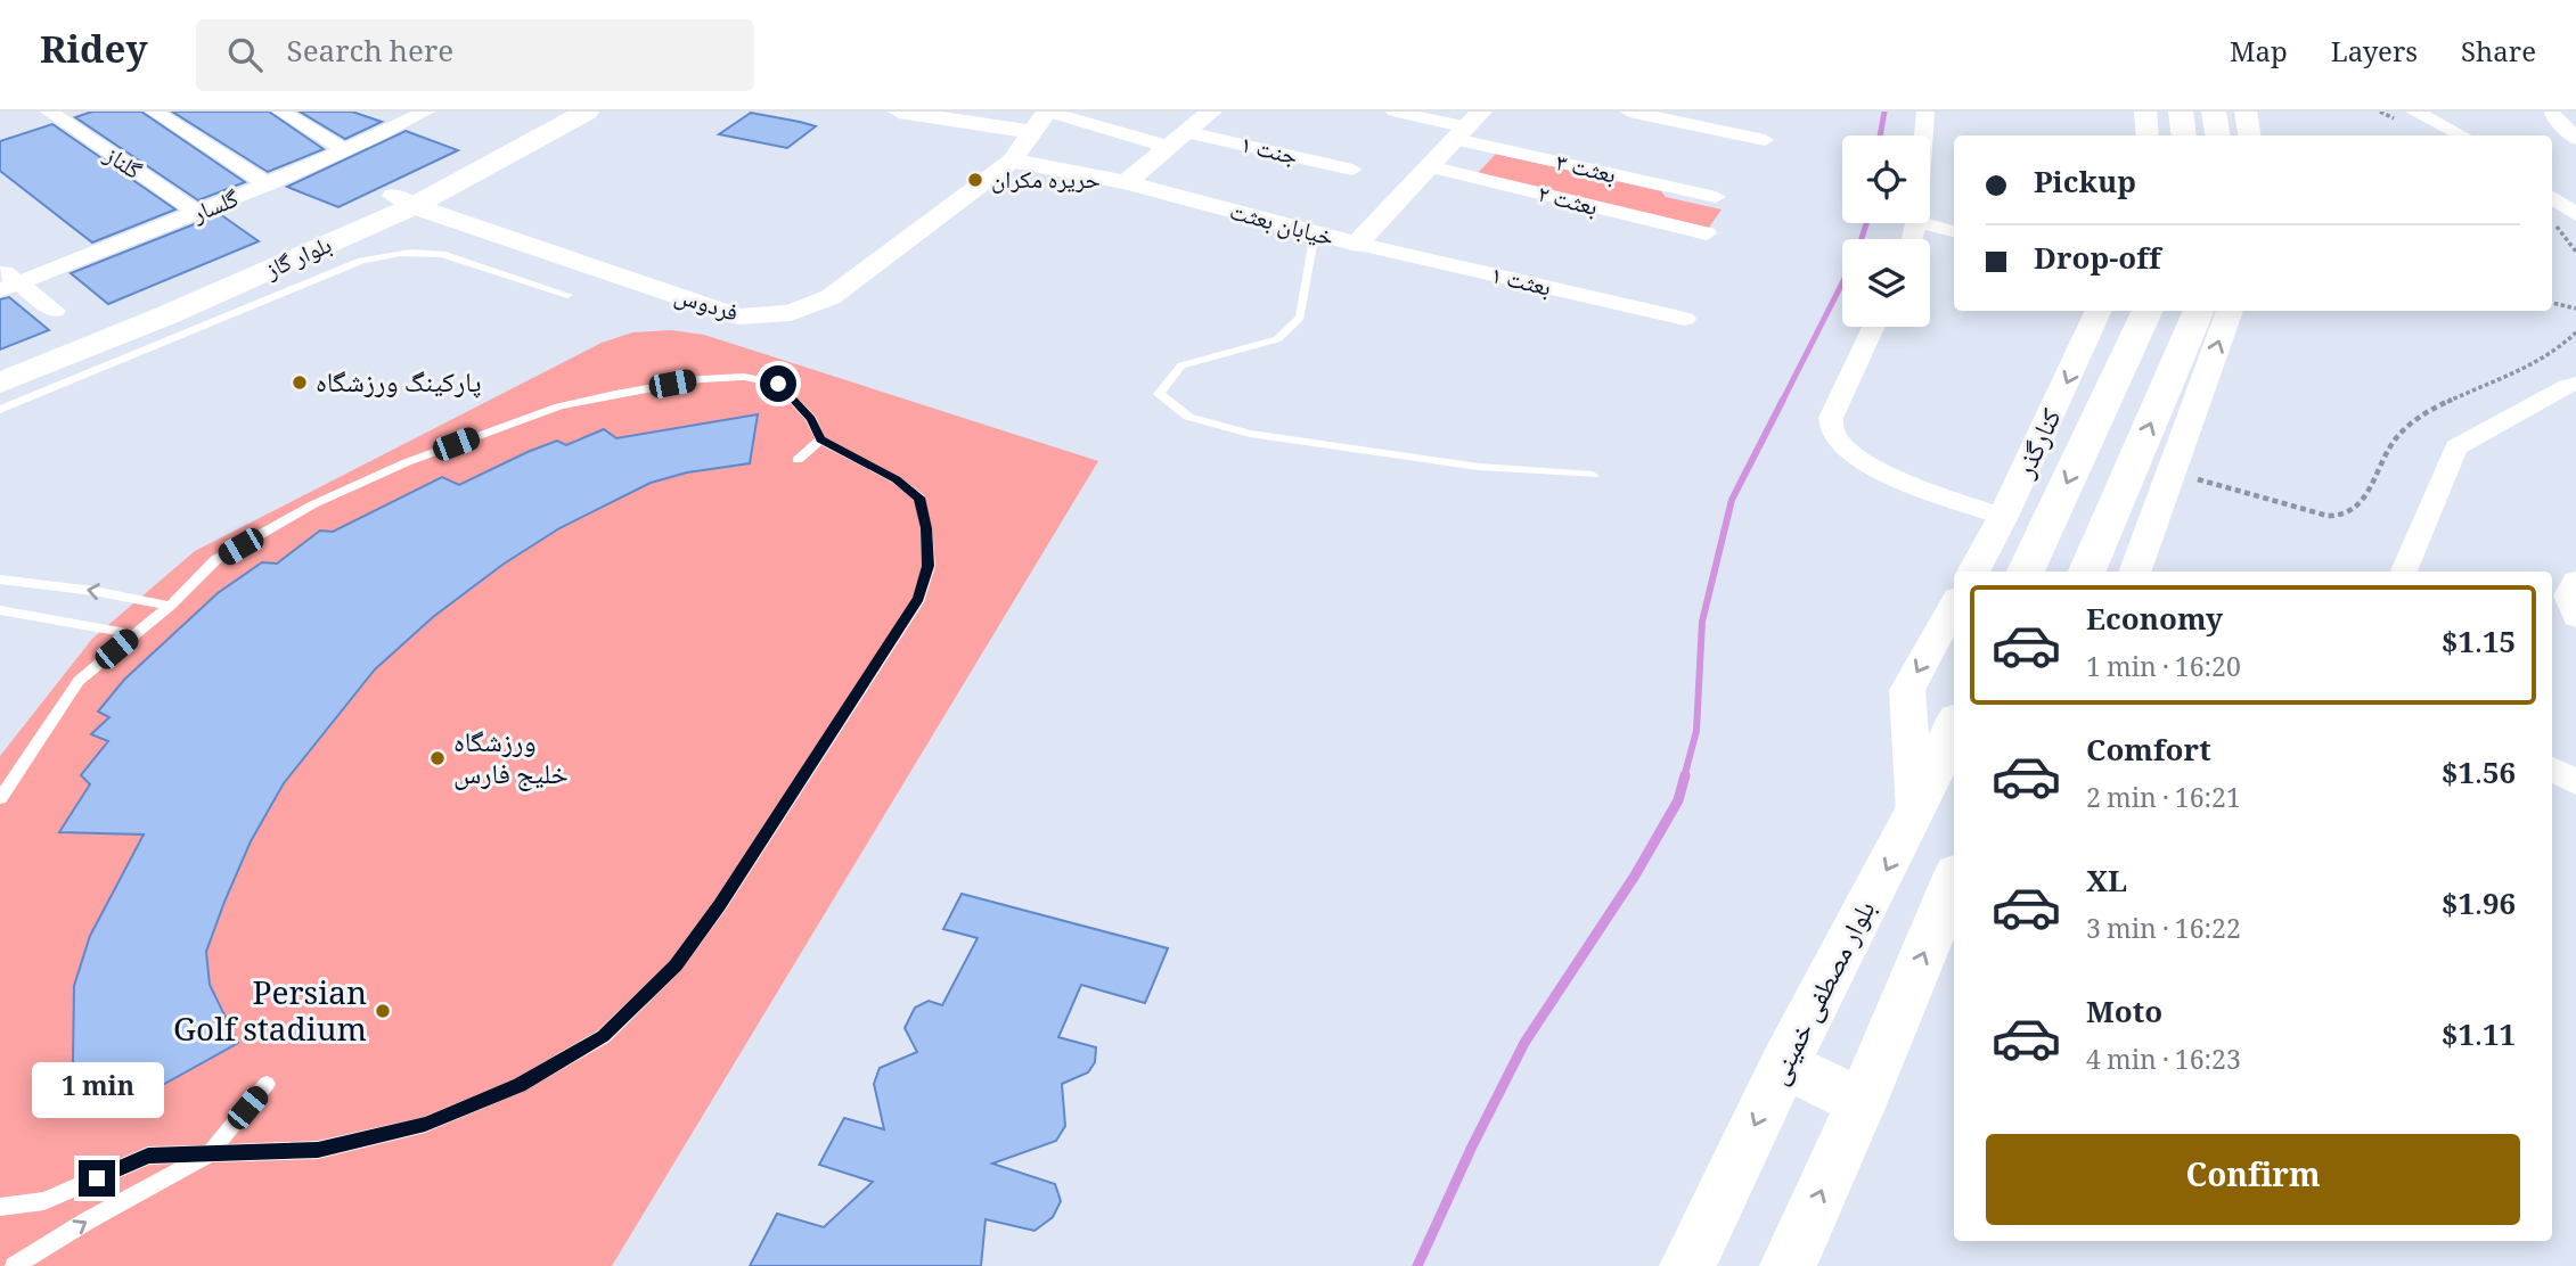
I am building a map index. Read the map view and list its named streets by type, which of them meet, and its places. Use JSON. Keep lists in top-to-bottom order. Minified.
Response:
{"streets":{"main road":["بلوار گاز","بلوار مصطفی خمینی"],"street":["جنت ۱","گلناز","بعثت ۳","بعثت ۲","گلسار","خیابان بعثت","بعثت ۱","فردوس","کنارگذر"]},"crossings":[["گلناز","گلسار"],["بعثت ۳","خیابان بعثت"],["بعثت ۲","خیابان بعثت"],["خیابان بعثت","بعثت ۱"],["خیابان بعثت","فردوس"],["بلوار گاز","فردوس"]],"places":["حریره مکران","پارکینگ ورزشگاه","ورزشگاه خلیج فارس","Persian Golf stadium"],"page":{"header":"Ridey","search":"Search here","nav":["Map","Layers","Share"],"banner":["Pickup","Drop-off"],"list":[{"name":"Economy","note":"1 min · 16:20","value":"$1.15"},{"name":"Comfort","note":"2 min · 16:21","value":"$1.56"},{"name":"XL","note":"3 min · 16:22","value":"$1.96"},{"name":"Moto","note":"4 min · 16:23","value":"$1.11"}],"bubble":"1 min","buttons":"Confirm"}}
